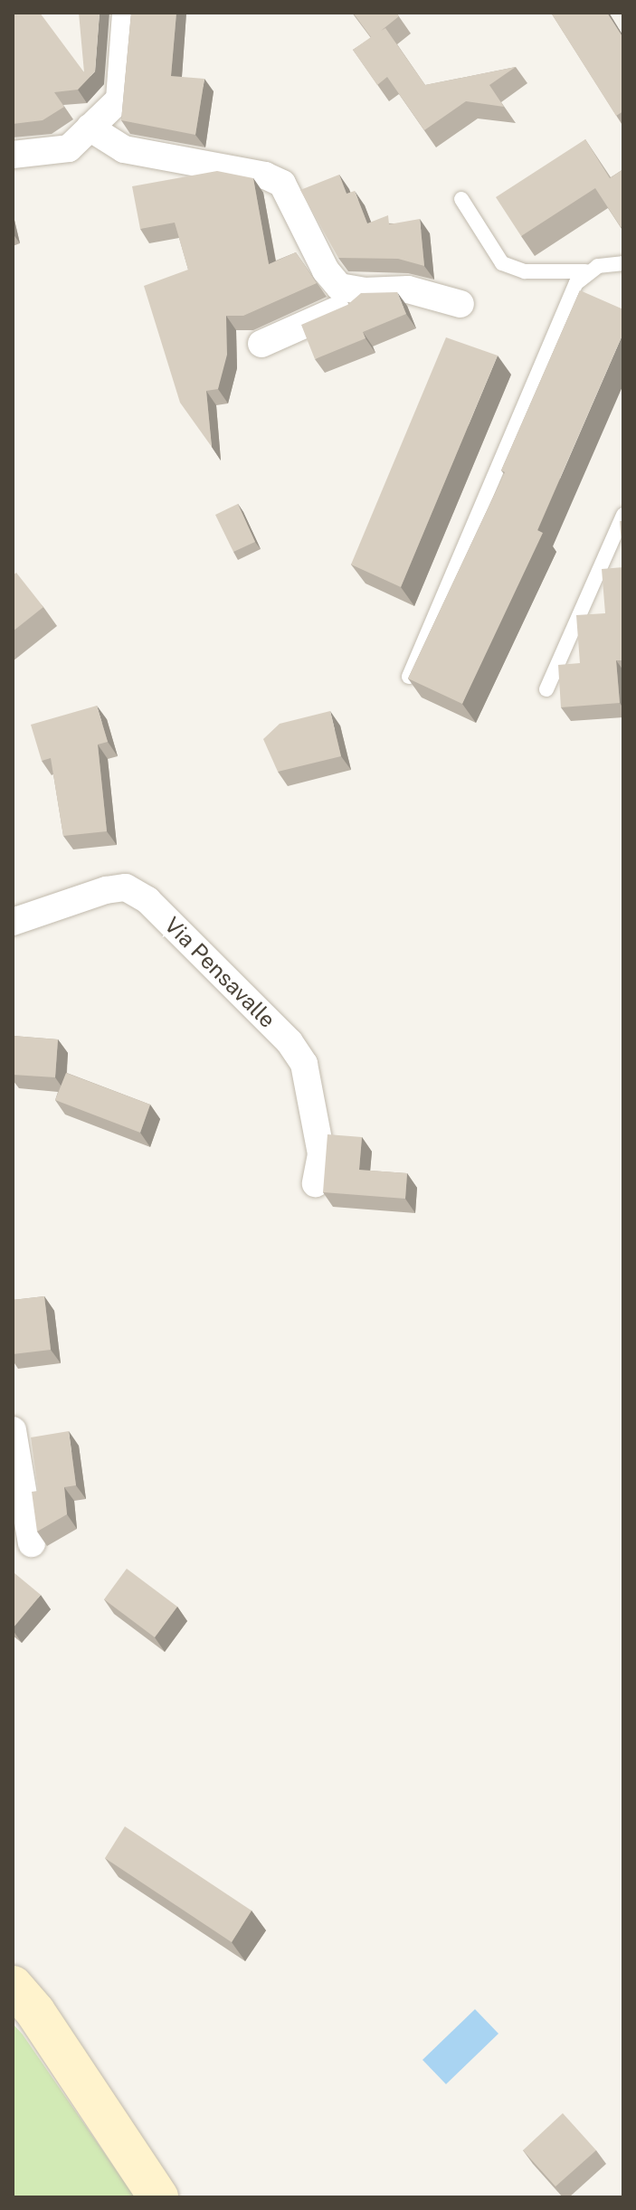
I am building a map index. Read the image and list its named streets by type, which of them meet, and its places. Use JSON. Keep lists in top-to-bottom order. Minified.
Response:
{"streets":{"street":["Via Pensavalle"]}}
